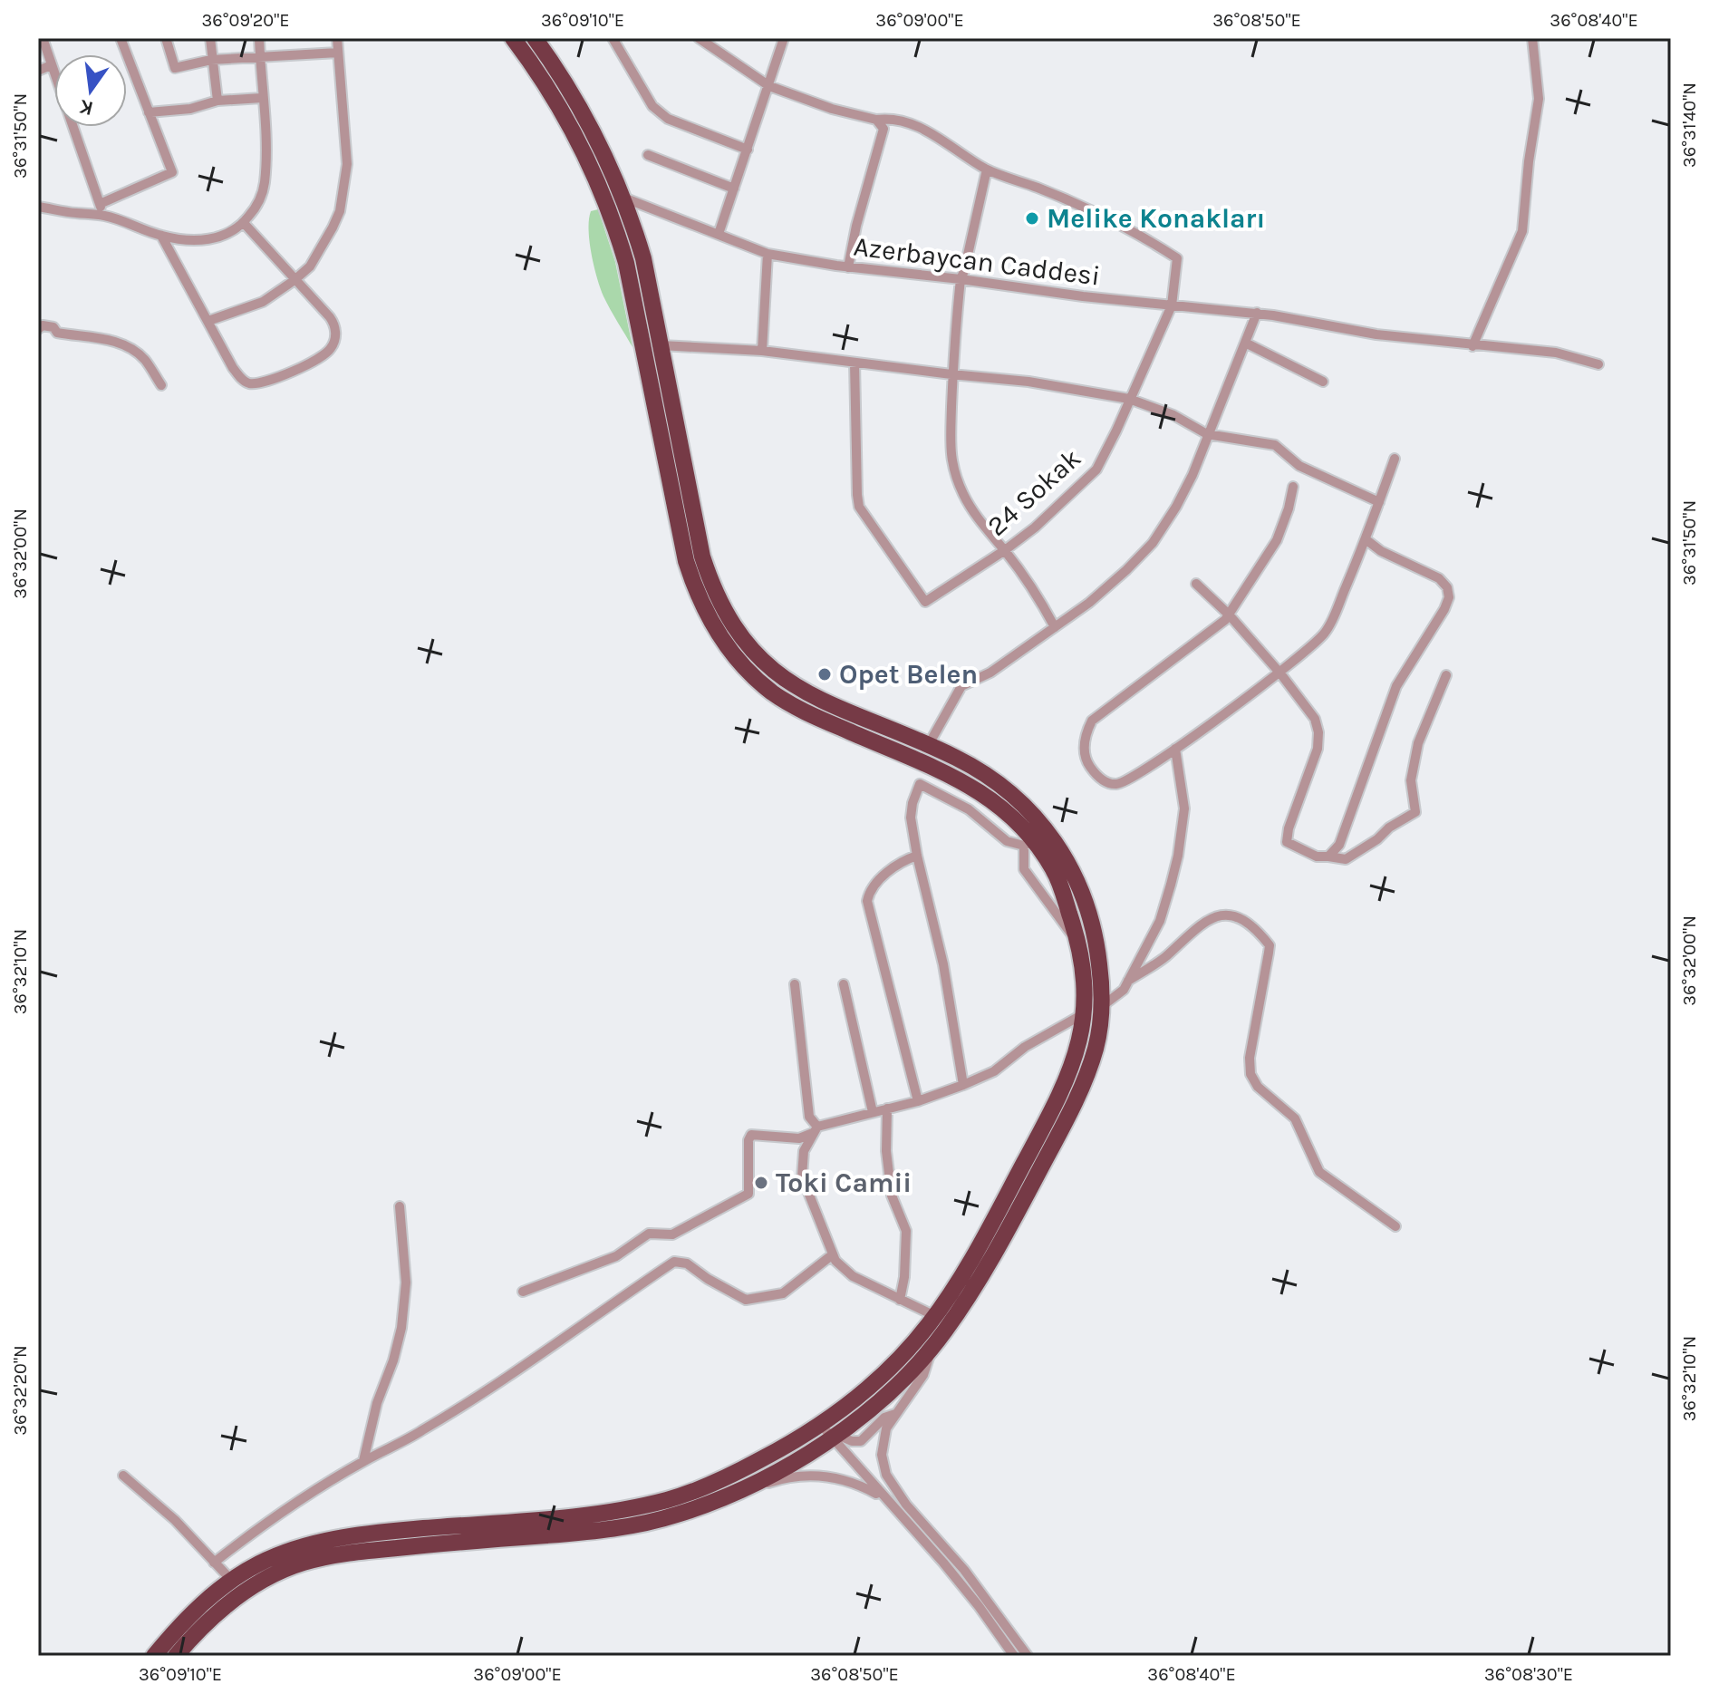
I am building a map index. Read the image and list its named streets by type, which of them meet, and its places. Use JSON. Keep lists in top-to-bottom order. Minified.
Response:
{"streets":{"street":["Azerbaycan Caddesi","24 Sokak"]},"crossings":[["Azerbaycan Caddesi","24 Sokak"]],"places":["Melike Konakları","Opet Belen","Toki Camii"],"north":"bottom","coordinates":["36°09'20\"E","36°09'10\"E","36°09'00\"E","36°08'50\"E","36°08'40\"E","36°31'40\"N","36°31'50\"N","36°32'00\"N","36°32'10\"N","36°32'20\"N","36°08'30\"E"]}
